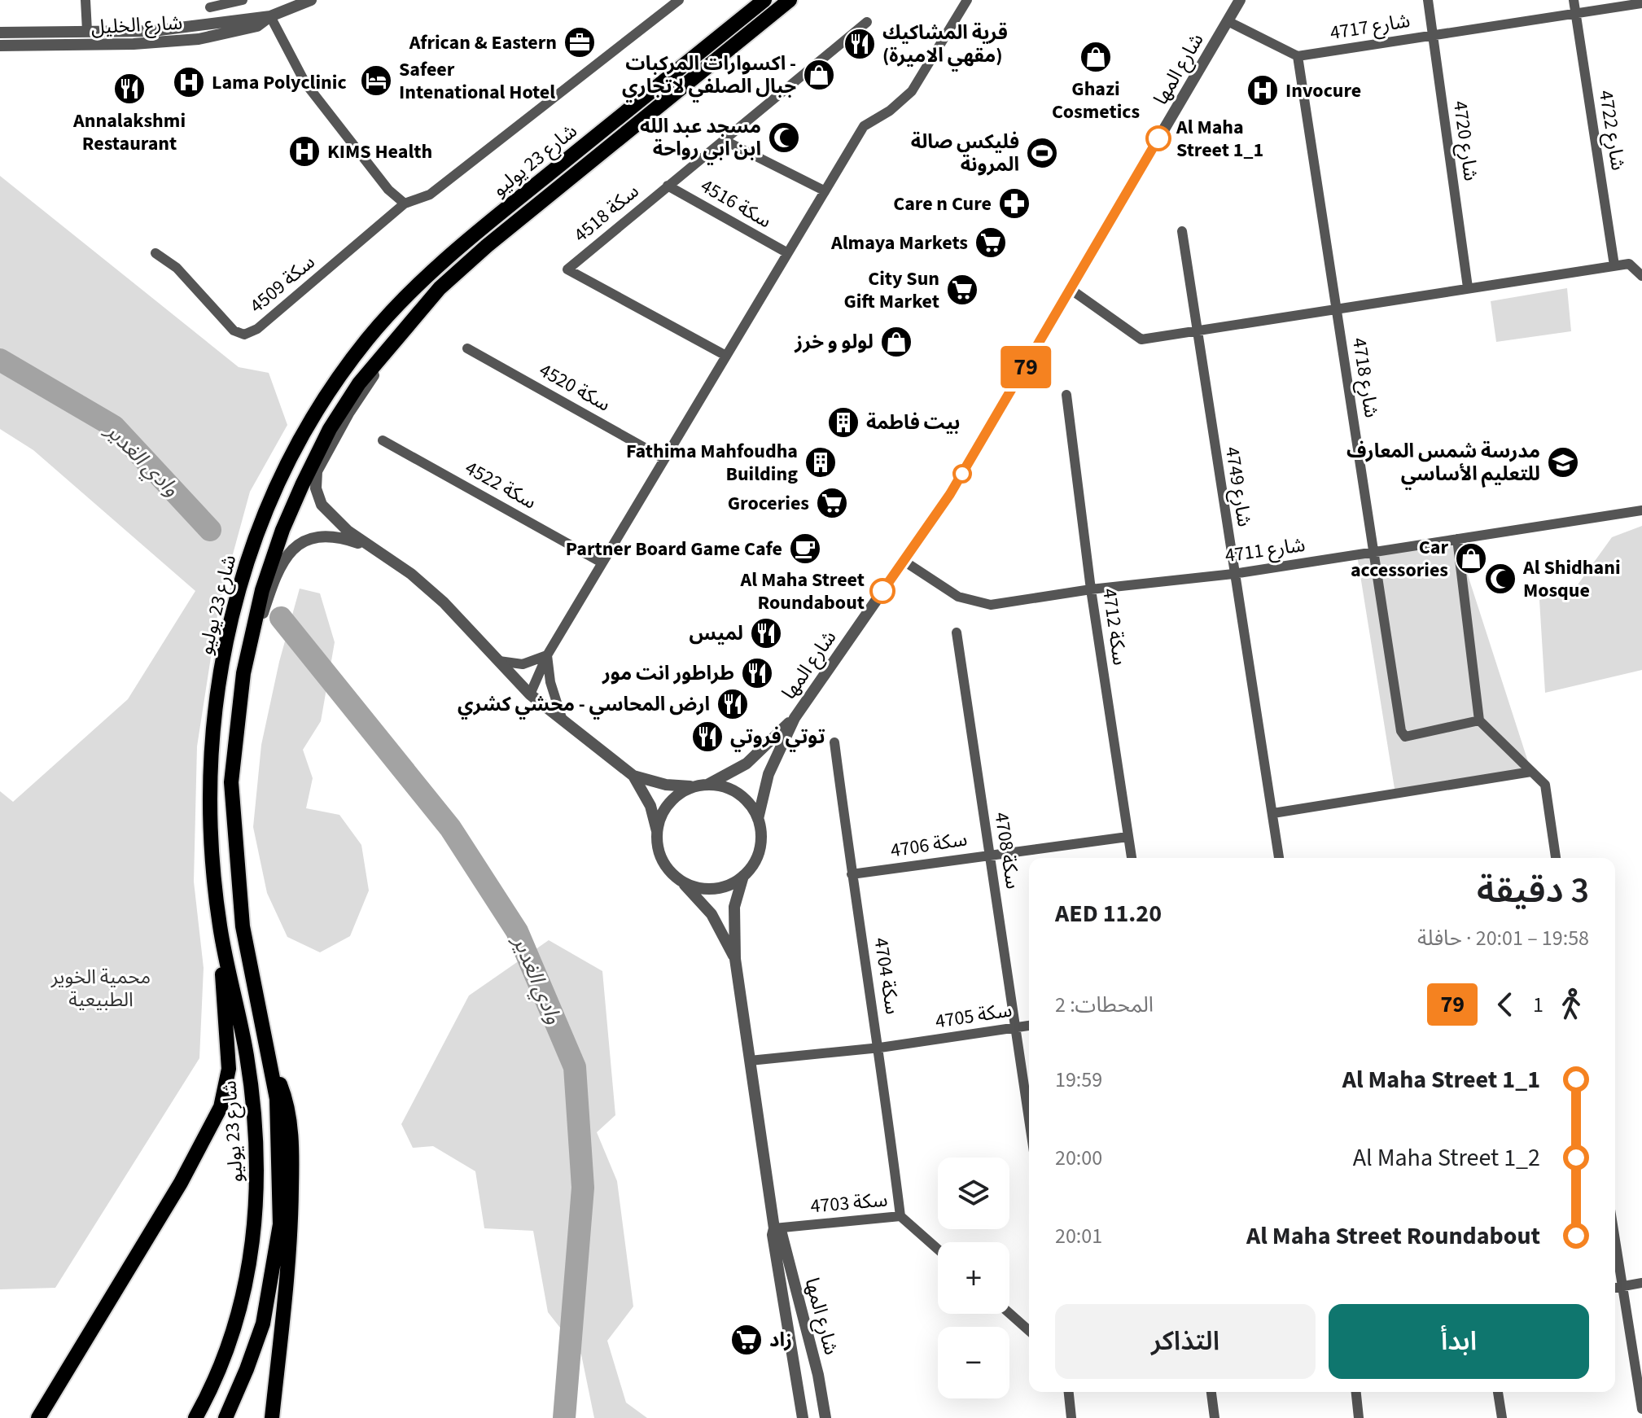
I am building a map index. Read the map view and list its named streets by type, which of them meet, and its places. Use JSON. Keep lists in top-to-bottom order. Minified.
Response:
{"streets":{"main road":["شارع 23 يوليو"],"street":["شارع الخليل","4717 شارع","شارع المها","شارع 4722","4720 شارع","سكة 4516","سكة 4518","سكة 4509","4718 شارع","سكة 4520","سكة 4522","4749 شارع","4711 شارع","سكة 4712","4706 سكة","سكة 4708","سكة 4704","4705 سكة","4703 سكة"]},"crossings":[["4717 شارع","شارع 4722"],["4717 شارع","4720 شارع"],["4717 شارع","4718 شارع"],["شارع المها","4711 شارع"],["شارع المها","4705 سكة"],["شارع المها","4703 سكة"],["سكة 4516","سكة 4518"],["4718 شارع","4711 شارع"],["4749 شارع","4711 شارع"],["4711 شارع","سكة 4712"],["سكة 4712","4706 سكة"],["4706 سكة","سكة 4708"],["4706 سكة","سكة 4704"],["سكة 4708","4705 سكة"],["سكة 4704","4705 سكة"],["سكة 4704","4703 سكة"]],"water":["وادي الغدير"],"parks":["محمية الخوير الطبيعية"],"places":{"office":["African & Eastern"],"restaurant":["قرية المشاكيك (مقهي الاميرة)","Annalakshmi Restaurant","لميس","طراطور انت مور","ارض المحاسي - محشي كشري","توتي فروتي"],"shop":["Ghazi Cosmetics","اكسوارات المركبات - جبال الصلفي لاتجاري","لولو و خرز","Car accessories"],"hotel":["Safeer Intenational Hotel"],"hospital":["Lama Polyclinic","Invocure","KIMS Health"],"mosque":["مسجد عبد الله ابن ابي رواحة","Al Shidhani Mosque"],"other":["Al Maha Street 1_1","Al Maha Street Roundabout"],"sports":["فليكس صالة المرونة"],"pharmacy":["Care n Cure"],"supermarket":["Almaya Markets","City Sun Gift Market","Groceries","زاد"],"building":["بيت فاطمة","Fathima Mahfoudha Building"],"school or university":["مدرسة شمس المعارف للتعليم الأساسي"],"cafe":["Partner Board Game Cafe"]},"lines":["bus line 79"],"page":{"on_map":"79","heading":["3 دقيقة","19:58 – 20:01 · حافلة","AED 11.20"],"legs":["1","79","المحطات: 2"],"list":[{"name":"Al Maha Street 1_1","value":"19:59"},{"name":"Al Maha Street 1_2","value":"20:00"},{"name":"Al Maha Street Roundabout","value":"20:01"}],"map_buttons":["+","−"],"buttons":["ابدأ","التذاكر"]}}
